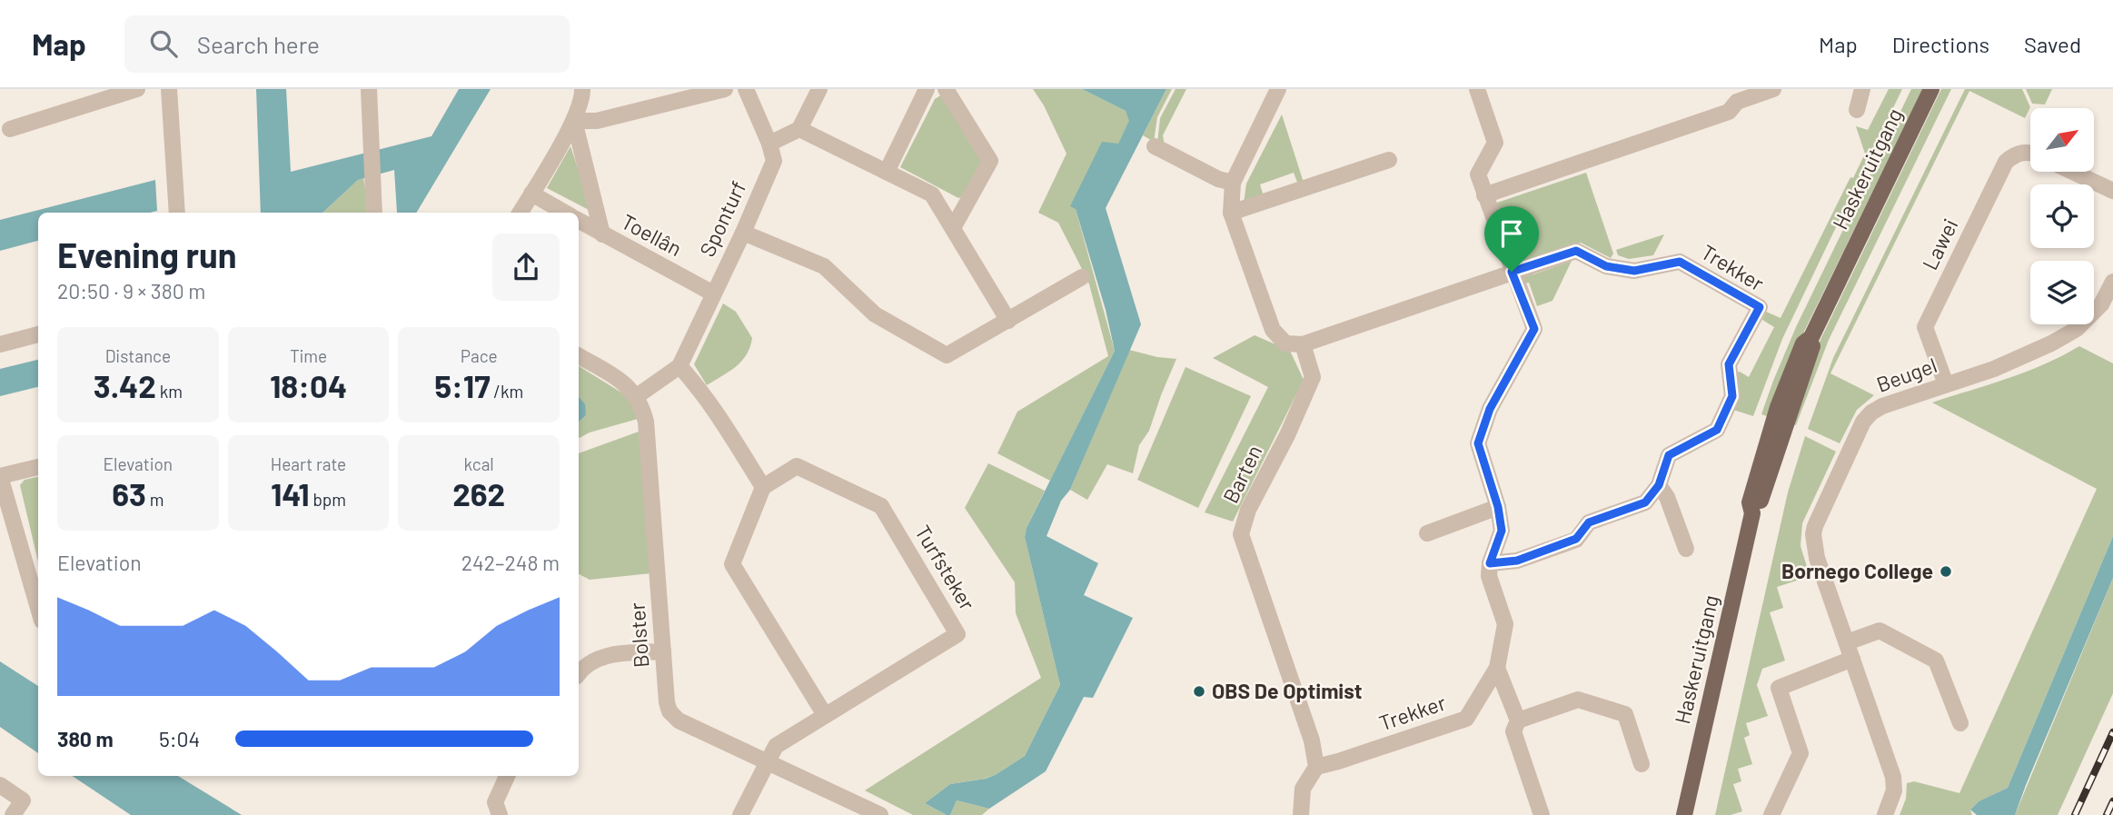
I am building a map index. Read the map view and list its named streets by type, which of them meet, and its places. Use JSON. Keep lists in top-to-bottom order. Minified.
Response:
{"streets":{"main road":["Haskeruitgang"],"street":["Sponturf","Toellân","Lawei","Trekker","Beugel","Barten","Turfsteker","Bolster"]},"crossings":[["Sponturf","Toellân"],["Lawei","Beugel"],["Trekker","Barten"],["Turfsteker","Bolster"]],"places":["Bornego College","OBS De Optimist"],"north":"top right","page":{"header":"Map","search":"Search here","nav":["Map","Directions","Saved"],"heading":["Evening run","20:50 · 9 × 380 m"],"stats":[["Distance","3.42 km"],["Time","18:04"],["Pace","5:17 /km"],["Elevation","63 m"],["Heart rate","141 bpm"],["kcal","262"]],"chart":["Elevation","242–248 m"],"list":[{"name":"380 m","note":"5:04"}]}}
